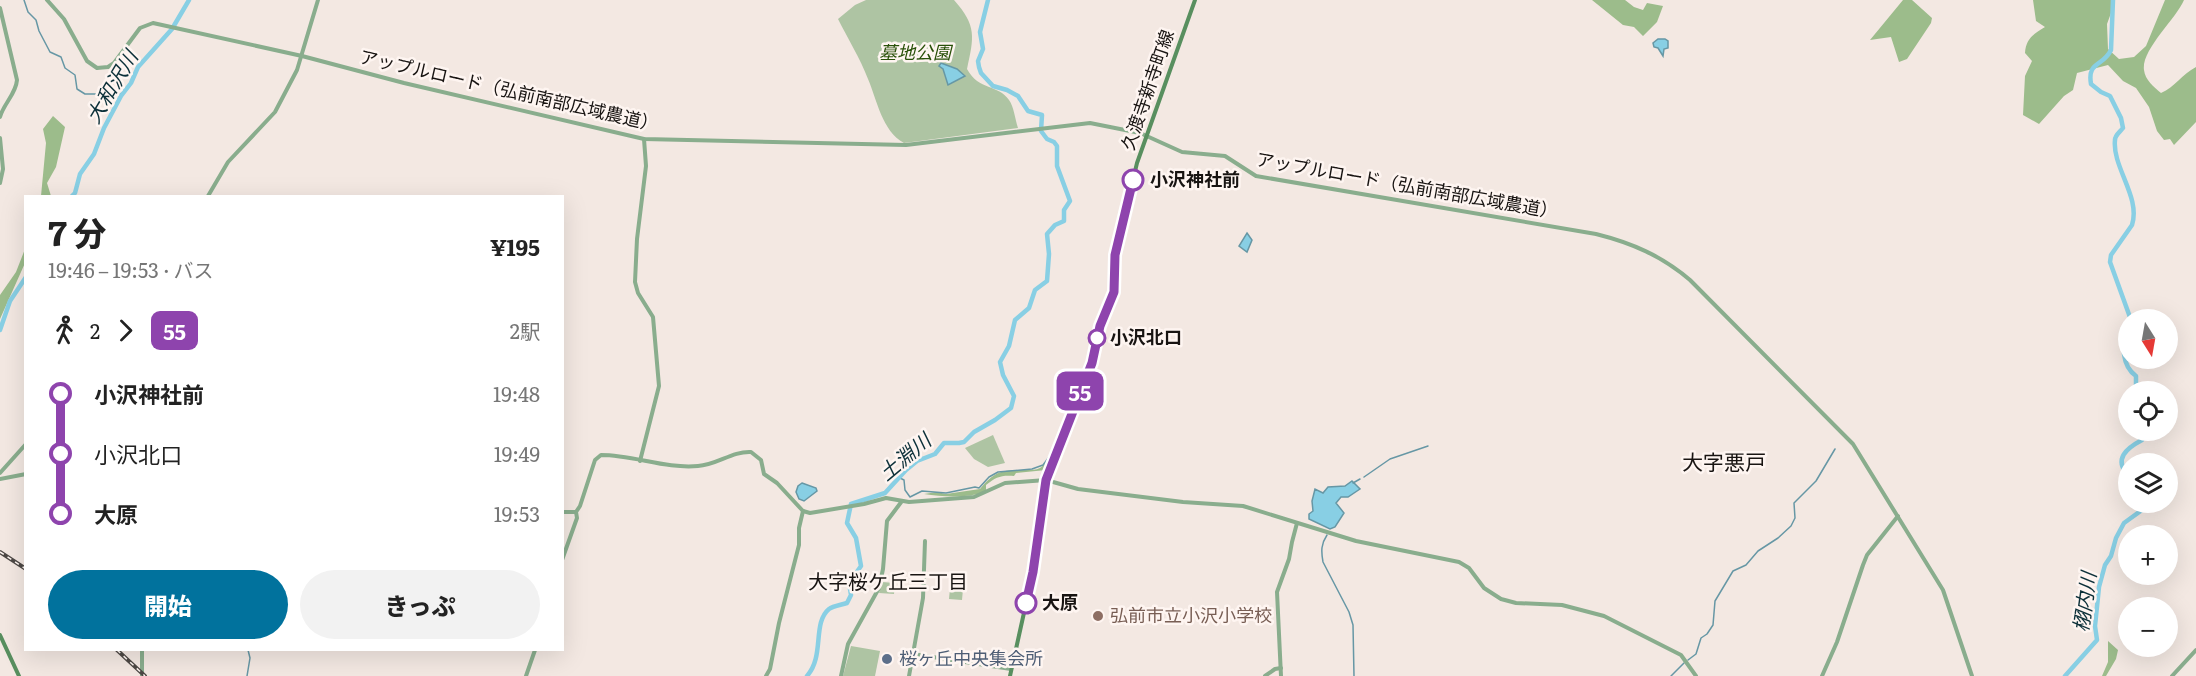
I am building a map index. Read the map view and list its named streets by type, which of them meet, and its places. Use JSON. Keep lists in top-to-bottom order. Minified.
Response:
{"streets":{"main road":["久渡寺新寺町線"],"street":["アップルロード（弘前南部広域農道）"]},"crossings":[["久渡寺新寺町線","アップルロード（弘前南部広域農道）"]],"districts":["大字悪戸","大字桜ケ丘三丁目"],"water":["大和沢川","土淵川","栩内川"],"parks":["墓地公園"],"places":["小沢神社前","小沢北口","大原","弘前市立小沢小学校","桜ヶ丘中央集会所"],"lines":["bus line 55"],"north":"bottom","page":{"on_map":"55","heading":["7 分","19:46 – 19:53 · バス","¥195"],"legs":["2","55","2駅"],"map_buttons":["+","−"],"list":[{"name":"小沢神社前","value":"19:48"},{"name":"小沢北口","value":"19:49"},{"name":"大原","value":"19:53"}],"buttons":["開始","きっぷ"]}}
